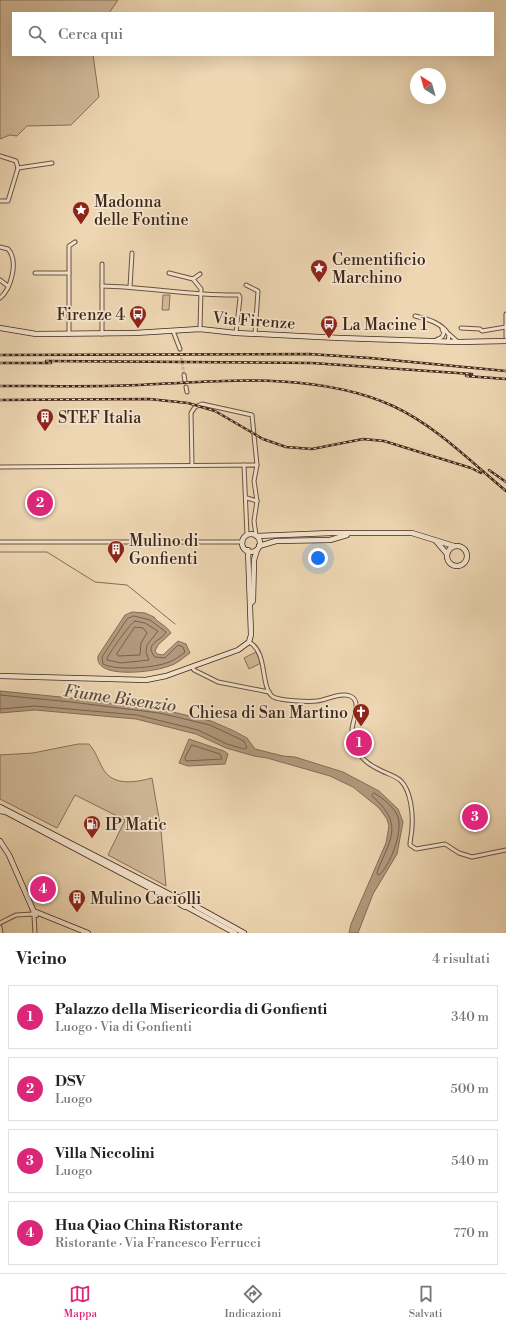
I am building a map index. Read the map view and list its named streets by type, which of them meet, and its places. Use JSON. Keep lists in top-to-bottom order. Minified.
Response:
{"streets":{"main road":["Via Firenze"]},"water":["Fiume Bisenzio"],"places":{"place":["Madonna delle Fontine","Cementificio Marchino"],"bus stop":["Firenze 4","La Macine 1"],"building":["STEF Italia","Mulino di Gonfienti","Mulino Caciolli"],"church":["Chiesa di San Martino"],"fuel station":["IP Matic"]},"north":"top left","page":{"search":"Cerca qui","pins":["2","1","3","4"],"heading":["Vicino","4 risultati"],"list":[{"mark":"1","name":"Palazzo della Misericordia di Gonfienti","note":"Luogo · Via di Gonfienti","value":"340 m"},{"mark":"2","name":"DSV","note":"Luogo","value":"500 m"},{"mark":"3","name":"Villa Niccolini","note":"Luogo","value":"540 m"},{"mark":"4","name":"Hua Qiao China Ristorante","note":"Ristorante · Via Francesco Ferrucci","value":"770 m"}],"nav":["Mappa","Indicazioni","Salvati"]}}
